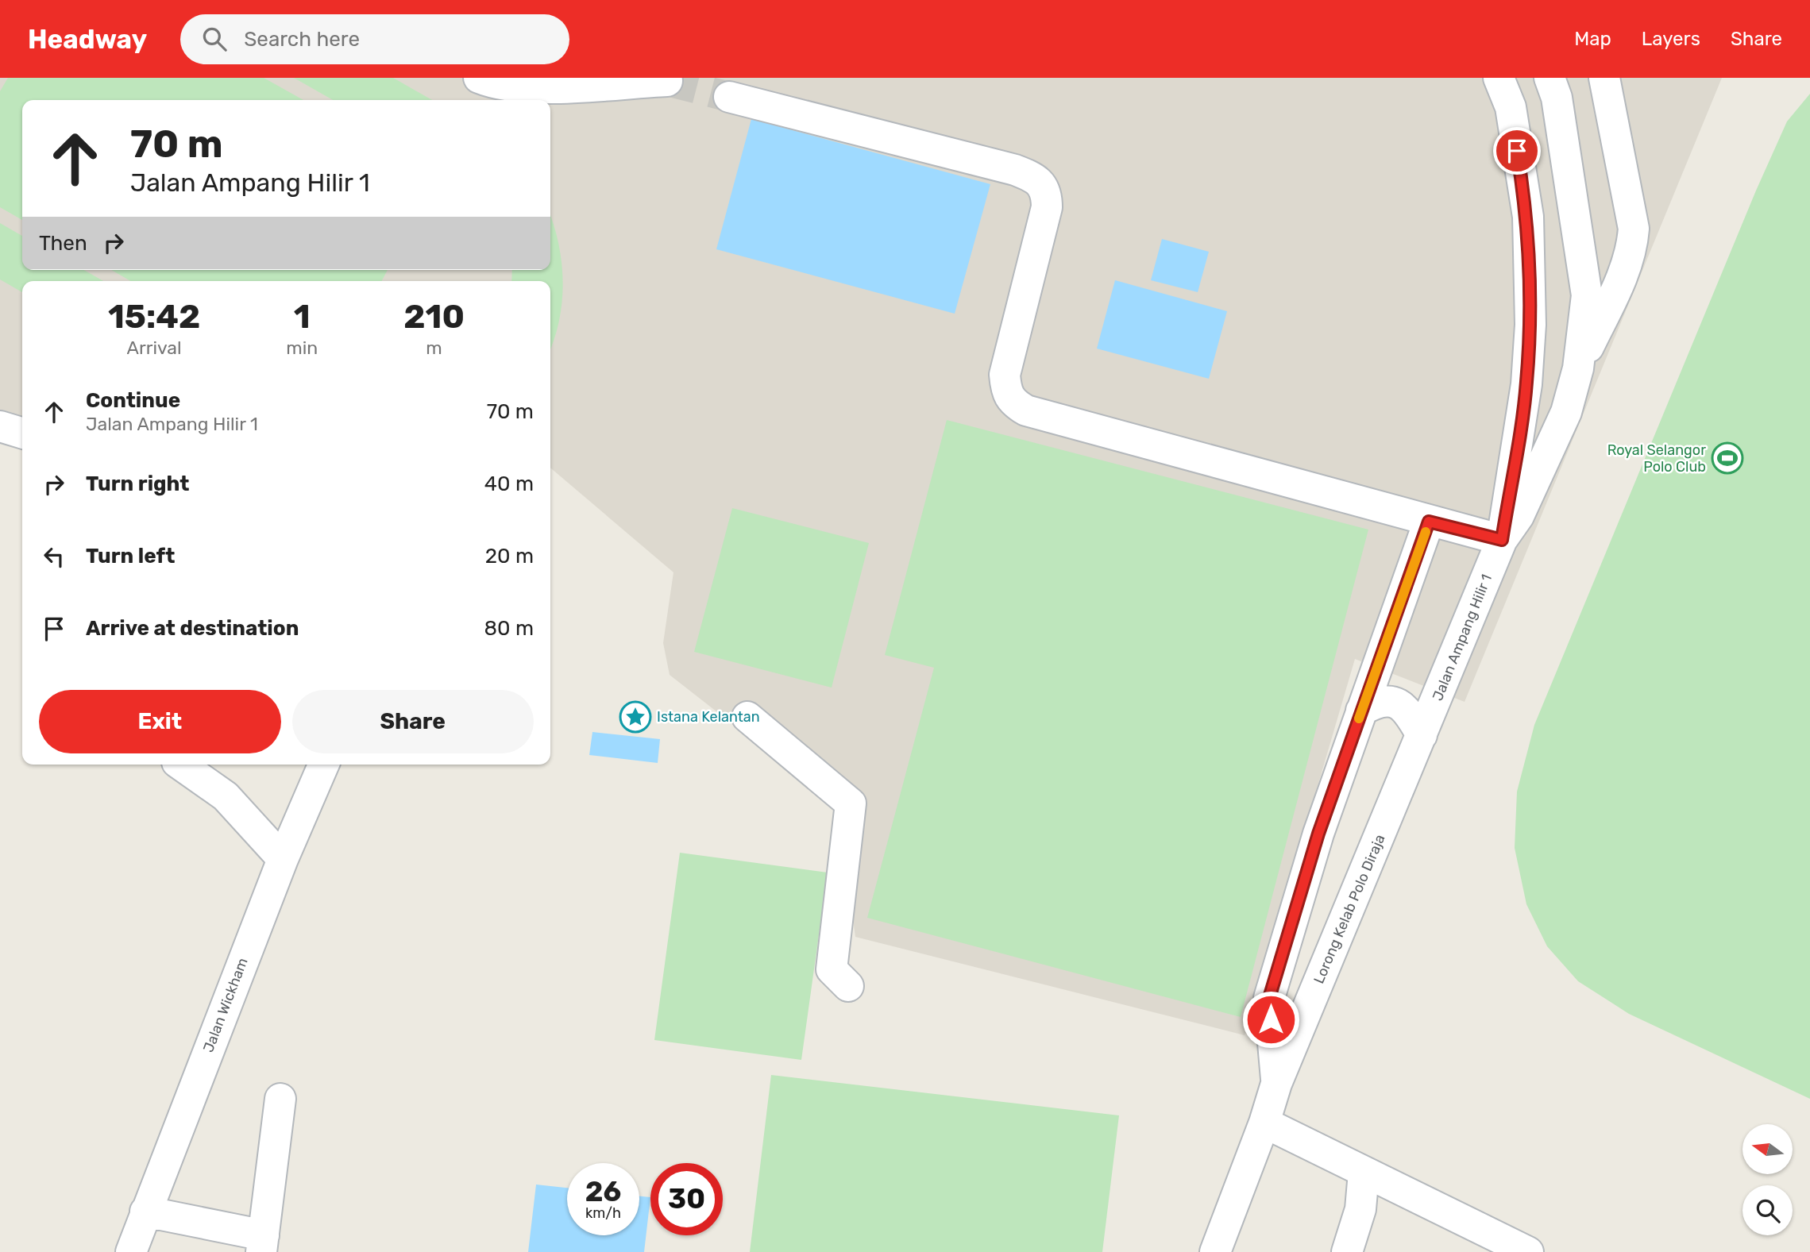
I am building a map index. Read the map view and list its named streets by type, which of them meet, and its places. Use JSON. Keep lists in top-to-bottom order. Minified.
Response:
{"streets":{"street":["Jalan Ampang Hilir 1","Lorong Kelab Polo Diraja","Jalan Wickham"]},"crossings":[["Jalan Ampang Hilir 1","Lorong Kelab Polo Diraja"]],"places":{"sports":["Royal Selangor Polo Club"],"place":["Istana Kelantan"]},"north":"left","page":{"header":"Headway","search":"Search here","nav":["Map","Layers","Share"],"turn":["70 m","Jalan Ampang Hilir 1"],"then":"Then","eta":["15:42","Arrival","1","min","210","m"],"list":[{"name":"Continue","note":"Jalan Ampang Hilir 1","value":"70 m"},{"name":"Turn right","value":"40 m"},{"name":"Turn left","value":"20 m"},{"name":"Arrive at destination","value":"80 m"}],"buttons":["Exit","Share"],"speed":"26 km/h","limit":"30"}}
